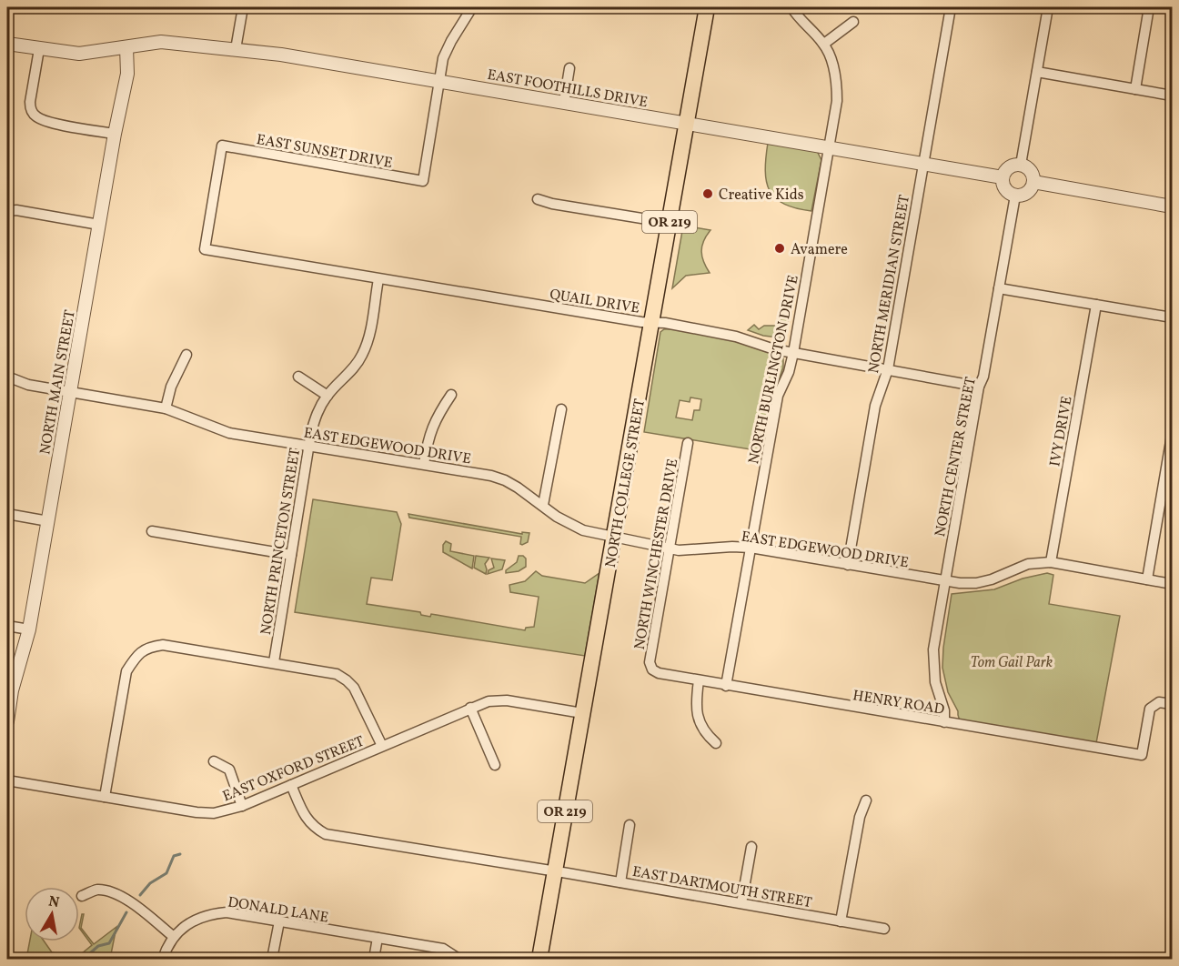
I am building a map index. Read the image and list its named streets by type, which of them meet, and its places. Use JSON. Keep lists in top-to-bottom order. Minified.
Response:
{"streets":{"main road":["OR 219","NORTH COLLEGE STREET"],"street":["EAST FOOTHILLS DRIVE","EAST SUNSET DRIVE","NORTH MERIDIAN STREET","QUAIL DRIVE","NORTH BURLINGTON DRIVE","NORTH MAIN STREET","IVY DRIVE","EAST EDGEWOOD DRIVE","NORTH CENTER STREET","NORTH PRINCETON STREET","NORTH WINCHESTER DRIVE","HENRY ROAD","EAST OXFORD STREET","EAST DARTMOUTH STREET","DONALD LANE"]},"crossings":[["EAST FOOTHILLS DRIVE","EAST SUNSET DRIVE"],["EAST FOOTHILLS DRIVE","NORTH MERIDIAN STREET"],["EAST FOOTHILLS DRIVE","NORTH BURLINGTON DRIVE"],["EAST FOOTHILLS DRIVE","NORTH MAIN STREET"],["EAST FOOTHILLS DRIVE","NORTH CENTER STREET"],["EAST FOOTHILLS DRIVE","NORTH COLLEGE STREET"],["EAST SUNSET DRIVE","QUAIL DRIVE"],["NORTH MERIDIAN STREET","QUAIL DRIVE"],["NORTH MERIDIAN STREET","EAST EDGEWOOD DRIVE"],["QUAIL DRIVE","NORTH BURLINGTON DRIVE"],["QUAIL DRIVE","NORTH CENTER STREET"],["QUAIL DRIVE","NORTH COLLEGE STREET"],["QUAIL DRIVE","NORTH PRINCETON STREET"],["NORTH BURLINGTON DRIVE","EAST EDGEWOOD DRIVE"],["NORTH BURLINGTON DRIVE","HENRY ROAD"],["NORTH MAIN STREET","EAST EDGEWOOD DRIVE"],["IVY DRIVE","EAST EDGEWOOD DRIVE"],["EAST EDGEWOOD DRIVE","NORTH CENTER STREET"],["EAST EDGEWOOD DRIVE","NORTH COLLEGE STREET"],["EAST EDGEWOOD DRIVE","NORTH PRINCETON STREET"],["EAST EDGEWOOD DRIVE","NORTH WINCHESTER DRIVE"],["NORTH CENTER STREET","HENRY ROAD"],["NORTH COLLEGE STREET","EAST OXFORD STREET"],["NORTH COLLEGE STREET","EAST DARTMOUTH STREET"],["NORTH WINCHESTER DRIVE","HENRY ROAD"],["EAST OXFORD STREET","EAST DARTMOUTH STREET"]],"parks":["Tom Gail Park"],"places":["Creative Kids","Avamere"],"north":"top"}
